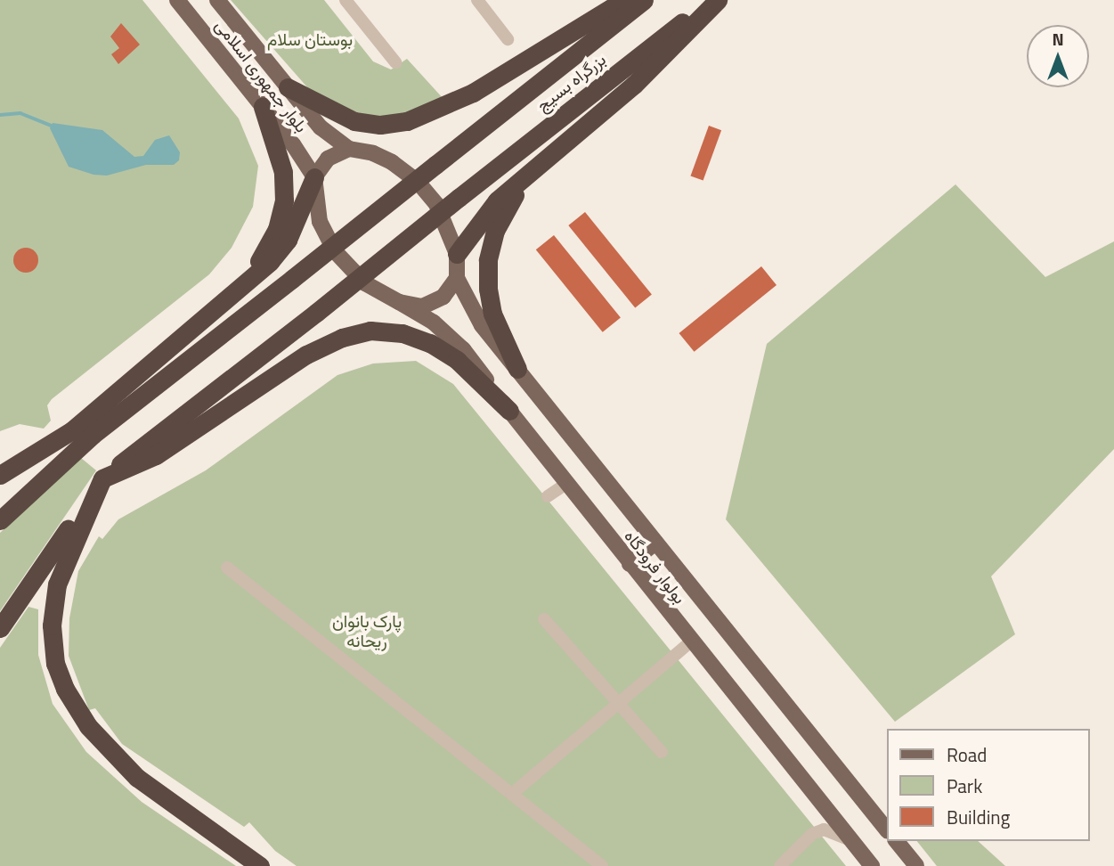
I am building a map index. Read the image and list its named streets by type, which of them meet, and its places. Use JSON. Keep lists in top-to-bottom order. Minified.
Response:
{"streets":{"highway":["بزرگراه بسیج"],"main road":["بلوار جمهوری اسلامی","بولوار فرودگاه"]},"crossings":[["بلوار جمهوری اسلامی","بولوار فرودگاه"]],"parks":["بوستان سلام","پارک بانوان ریحانه"],"legend":["Road","Park","Building"],"north":"top"}
